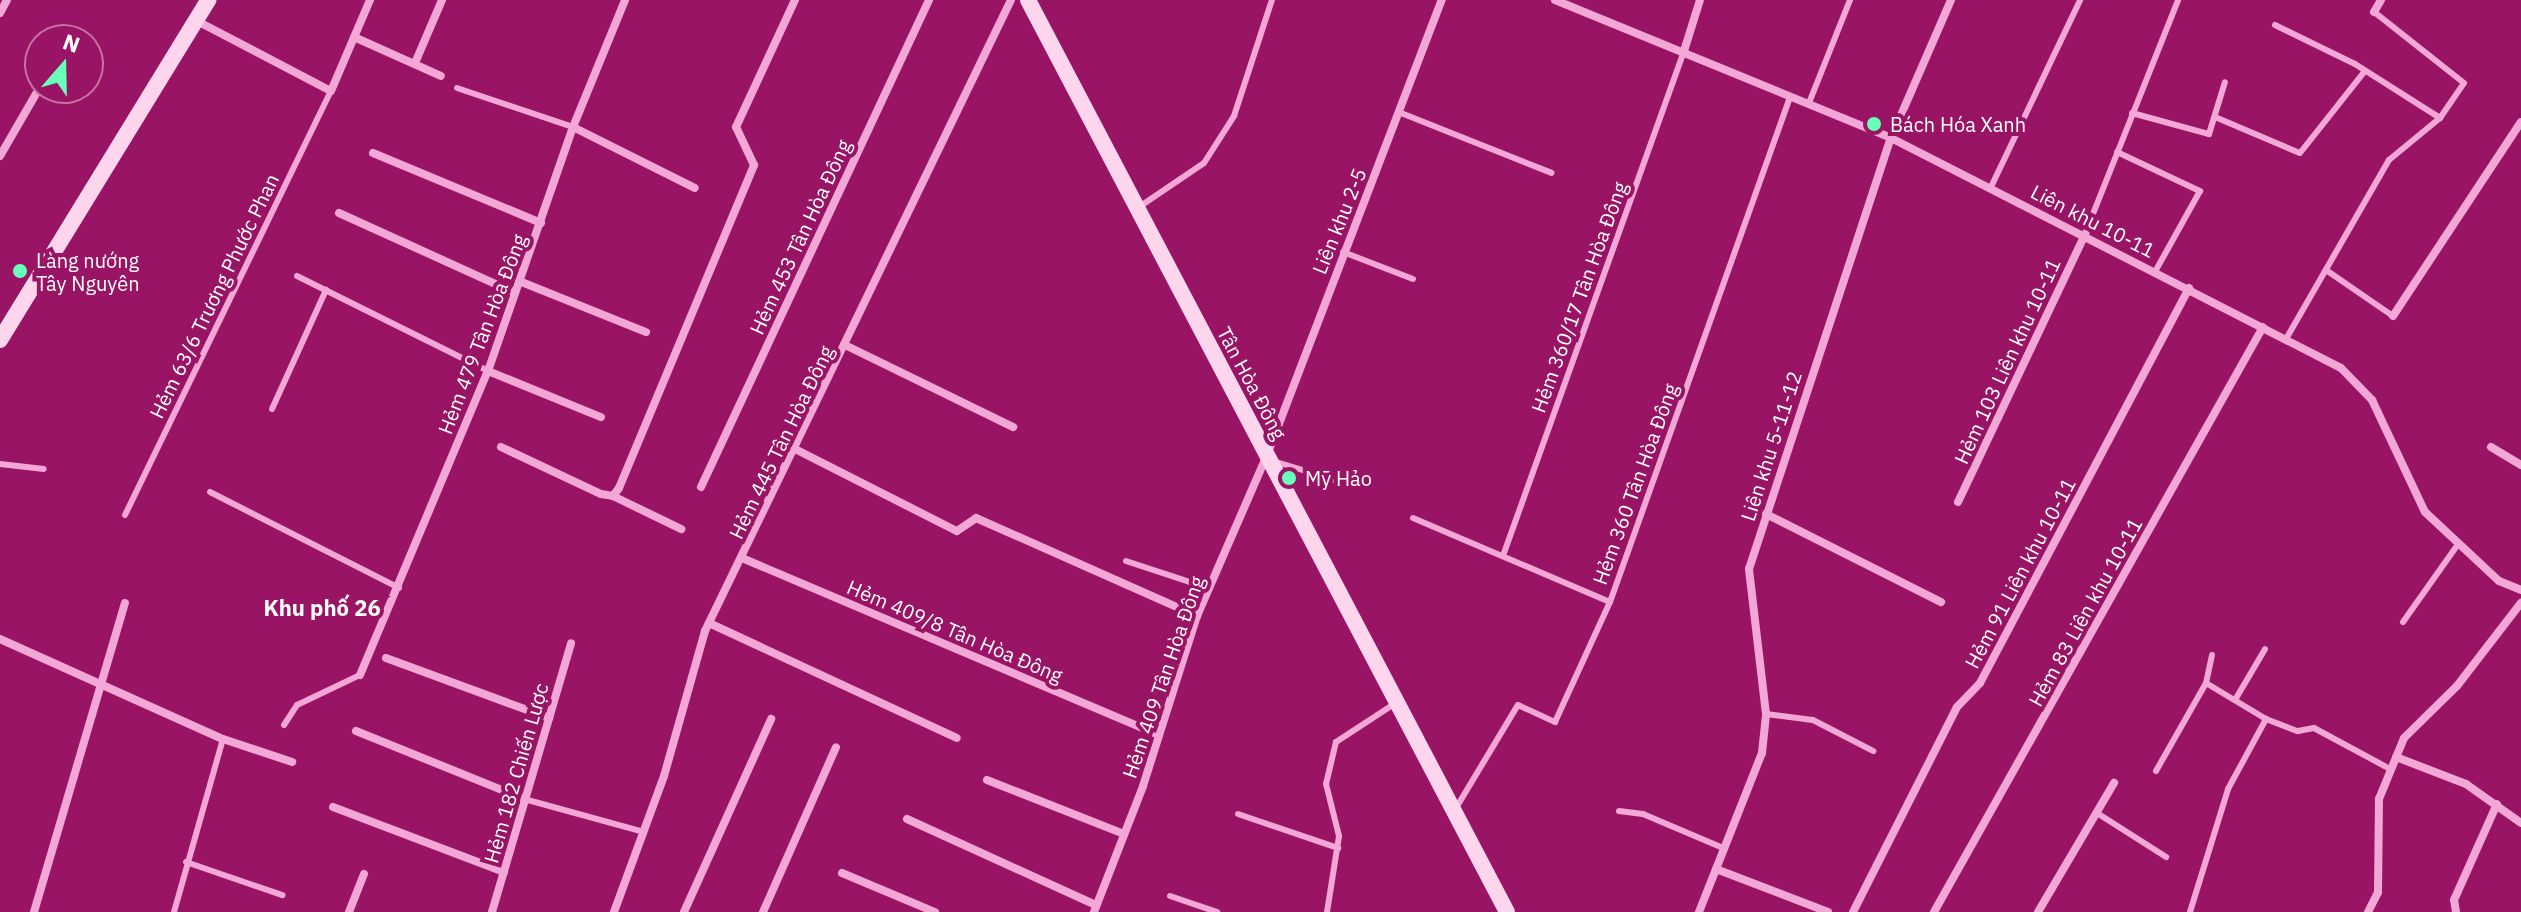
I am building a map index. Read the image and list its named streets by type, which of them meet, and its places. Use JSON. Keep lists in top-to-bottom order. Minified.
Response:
{"streets":{"street":["Liên khu 2-5","Liên khu 10-11","Hẻm 453 Tân Hòa Đông","Hẻm 479 Tân Hòa Đông","Hẻm 103 Liên khu 10-11","Tân Hòa Đông","Hẻm 445 Tân Hòa Đông","Liên khu 5-11-12","Hẻm 91 Liên khu 10-11","Hẻm 83 Liên khu 10-11","Hẻm 409/8 Tân Hòa Đông","Hẻm 409 Tân Hòa Đông","Hẻm 182 Chiến Lược"],"lane":["Hẻm 63/6 Trương Phước Phan","Hẻm 360/17 Tân Hòa Đông","Hẻm 360 Tân Hòa Đông"]},"crossings":[["Liên khu 2-5","Tân Hòa Đông"],["Liên khu 2-5","Hẻm 409 Tân Hòa Đông"],["Liên khu 10-11","Hẻm 360/17 Tân Hòa Đông"],["Liên khu 10-11","Hẻm 103 Liên khu 10-11"],["Liên khu 10-11","Liên khu 5-11-12"],["Liên khu 10-11","Hẻm 360 Tân Hòa Đông"],["Liên khu 10-11","Hẻm 91 Liên khu 10-11"],["Liên khu 10-11","Hẻm 83 Liên khu 10-11"],["Tân Hòa Đông","Hẻm 360 Tân Hòa Đông"],["Tân Hòa Đông","Hẻm 409 Tân Hòa Đông"],["Hẻm 445 Tân Hòa Đông","Hẻm 409/8 Tân Hòa Đông"],["Hẻm 409/8 Tân Hòa Đông","Hẻm 409 Tân Hòa Đông"]],"districts":["Khu phố 26"],"places":["Bách Hóa Xanh","Làng nướng Tây Nguyên","Mỹ Hảo"],"north":"top"}
